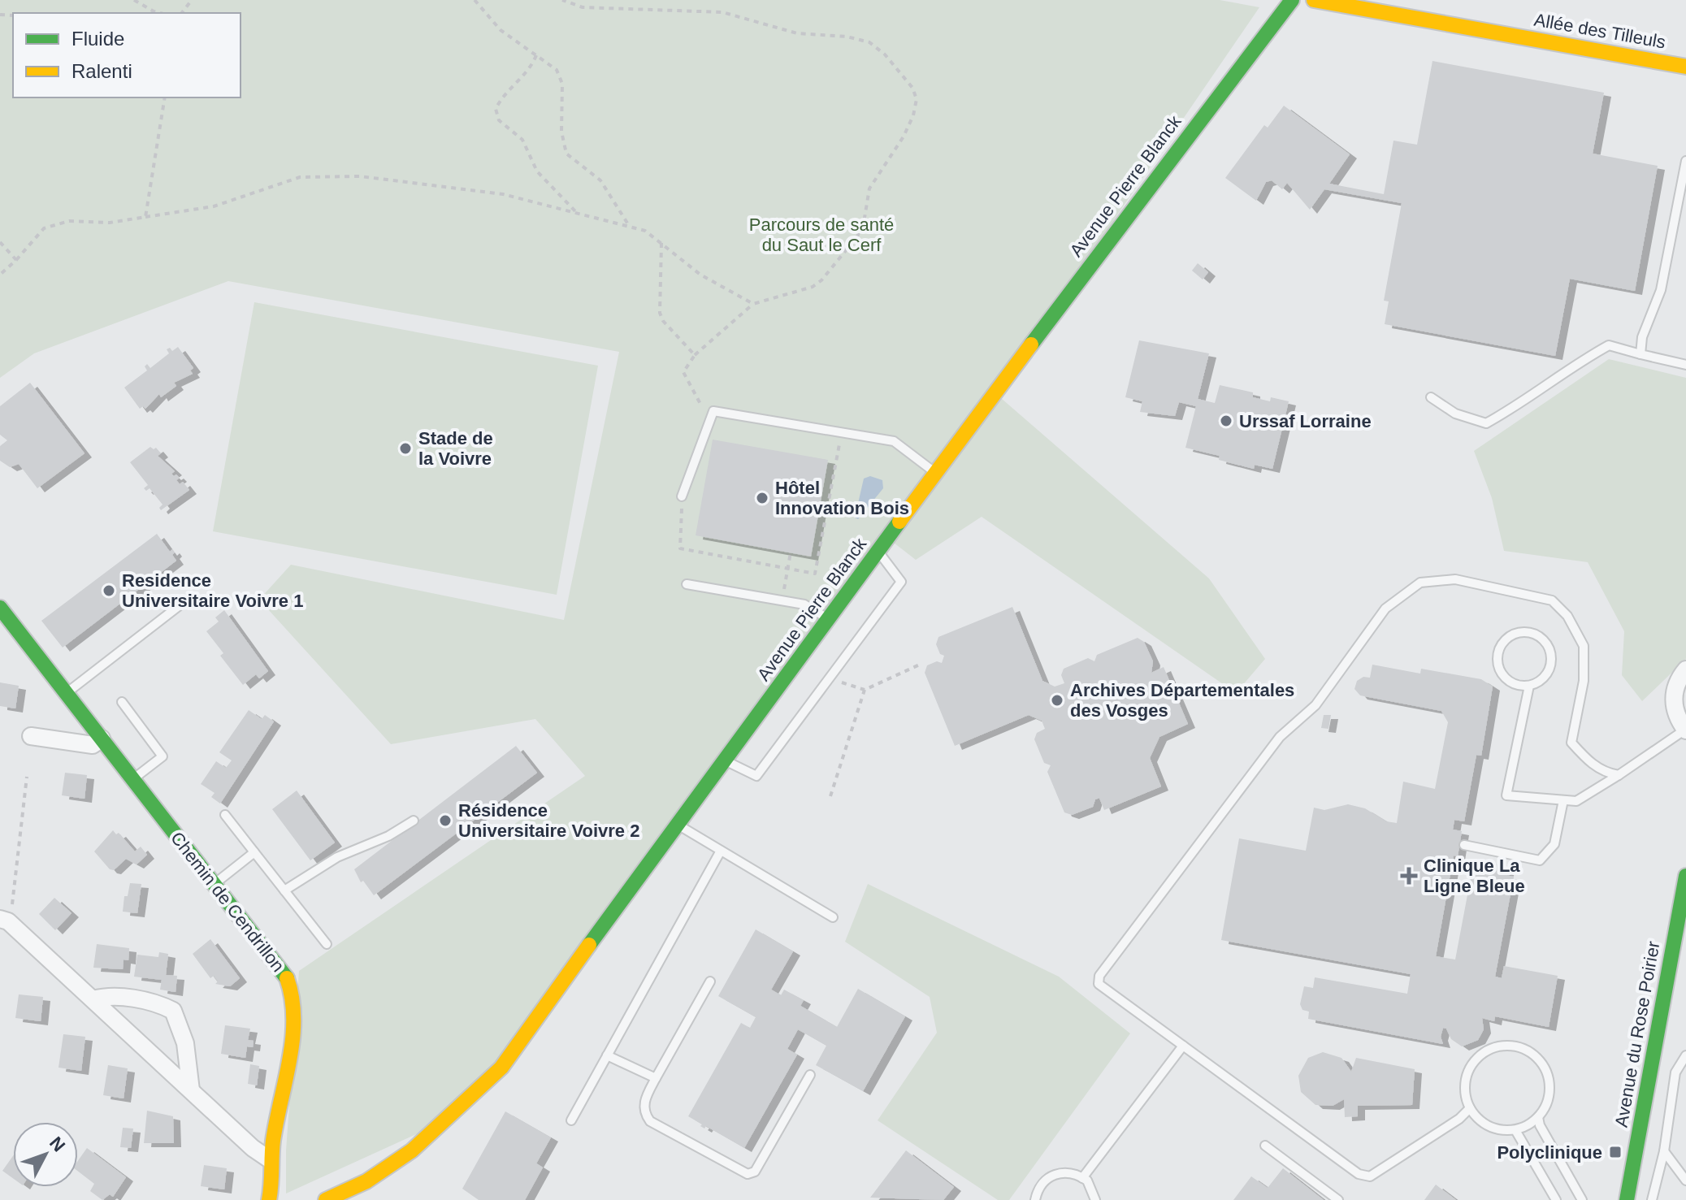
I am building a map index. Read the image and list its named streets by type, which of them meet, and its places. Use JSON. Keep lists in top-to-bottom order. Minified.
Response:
{"streets":{"street":["Allée des Tilleuls","Avenue Pierre Blanck","Chemin de Cendrillon","Avenue du Rose Poirier"]},"parks":["Parcours de santé du Saut le Cerf"],"places":{"other":["Urssaf Lorraine","Stade de la Voivre","Hôtel Innovation Bois","Residence Universitaire Voivre 1","Archives Départementales des Vosges","Résidence Universitaire Voivre 2"],"health":["Clinique La Ligne Bleue"],"transit":["Polyclinique"]},"legend":["Fluide","Ralenti"],"north":"top right"}
